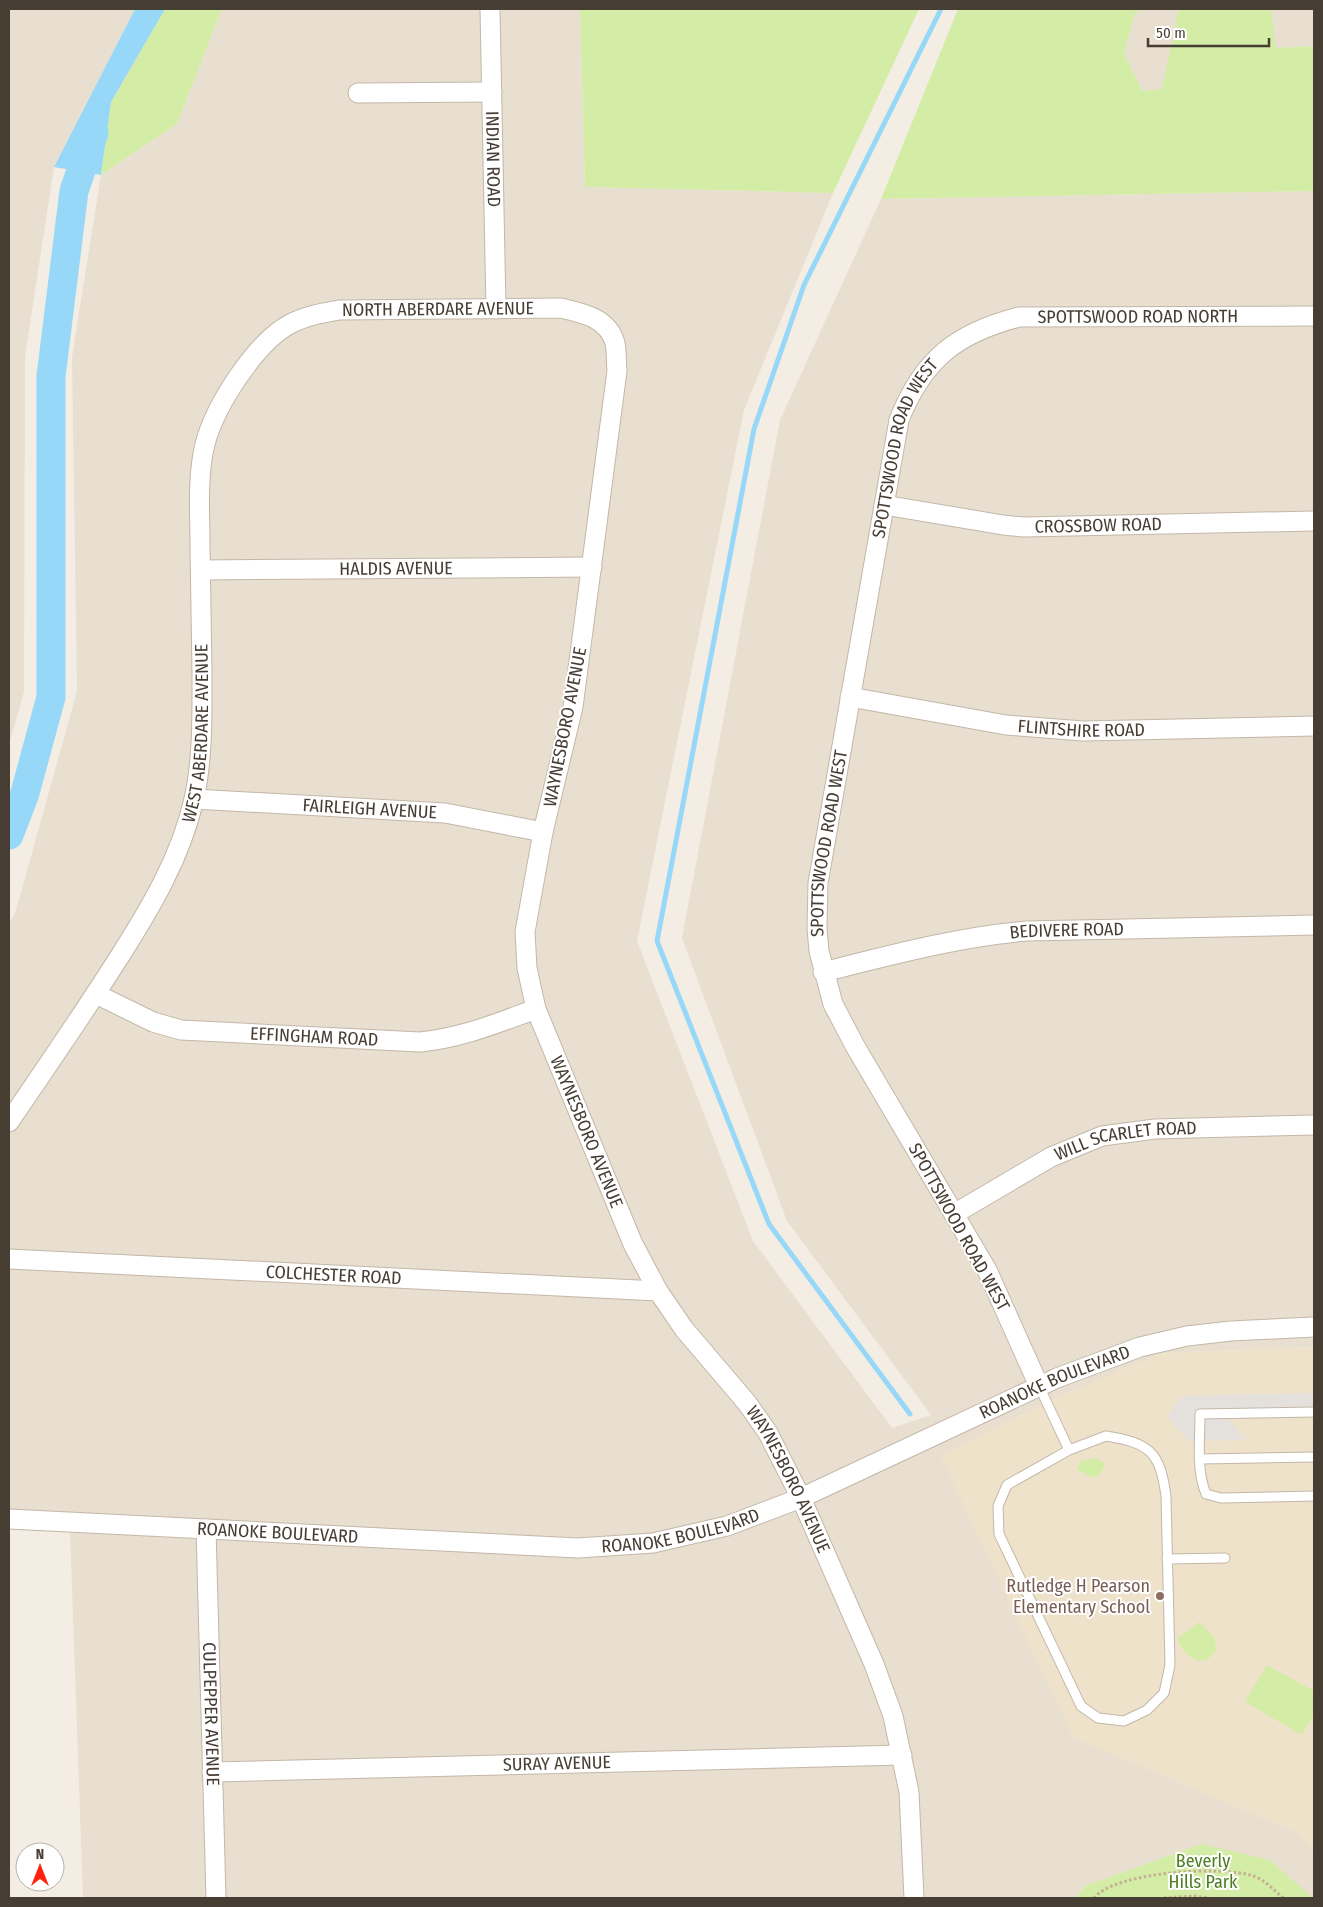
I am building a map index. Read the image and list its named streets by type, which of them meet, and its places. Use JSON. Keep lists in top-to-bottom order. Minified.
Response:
{"streets":{"street":["INDIAN ROAD","NORTH ABERDARE AVENUE","SPOTTSWOOD ROAD NORTH","SPOTTSWOOD ROAD WEST","CROSSBOW ROAD","HALDIS AVENUE","WAYNESBORO AVENUE","FLINTSHIRE ROAD","WEST ABERDARE AVENUE","FAIRLEIGH AVENUE","BEDIVERE ROAD","EFFINGHAM ROAD","WILL SCARLET ROAD","COLCHESTER ROAD","ROANOKE BOULEVARD","CULPEPPER AVENUE","SURAY AVENUE"]},"crossings":[["INDIAN ROAD","NORTH ABERDARE AVENUE"],["NORTH ABERDARE AVENUE","WAYNESBORO AVENUE"],["NORTH ABERDARE AVENUE","WEST ABERDARE AVENUE"],["SPOTTSWOOD ROAD NORTH","SPOTTSWOOD ROAD WEST"],["SPOTTSWOOD ROAD WEST","CROSSBOW ROAD"],["SPOTTSWOOD ROAD WEST","FLINTSHIRE ROAD"],["SPOTTSWOOD ROAD WEST","BEDIVERE ROAD"],["SPOTTSWOOD ROAD WEST","WILL SCARLET ROAD"],["SPOTTSWOOD ROAD WEST","ROANOKE BOULEVARD"],["HALDIS AVENUE","WAYNESBORO AVENUE"],["HALDIS AVENUE","WEST ABERDARE AVENUE"],["WAYNESBORO AVENUE","FAIRLEIGH AVENUE"],["WAYNESBORO AVENUE","EFFINGHAM ROAD"],["WAYNESBORO AVENUE","COLCHESTER ROAD"],["WAYNESBORO AVENUE","ROANOKE BOULEVARD"],["WAYNESBORO AVENUE","SURAY AVENUE"],["WEST ABERDARE AVENUE","FAIRLEIGH AVENUE"],["WEST ABERDARE AVENUE","EFFINGHAM ROAD"],["ROANOKE BOULEVARD","CULPEPPER AVENUE"],["CULPEPPER AVENUE","SURAY AVENUE"]],"parks":["Beverly Hills Park"],"places":["Rutledge H Pearson Elementary School"],"scale_bar":"50 m","north":"top"}
